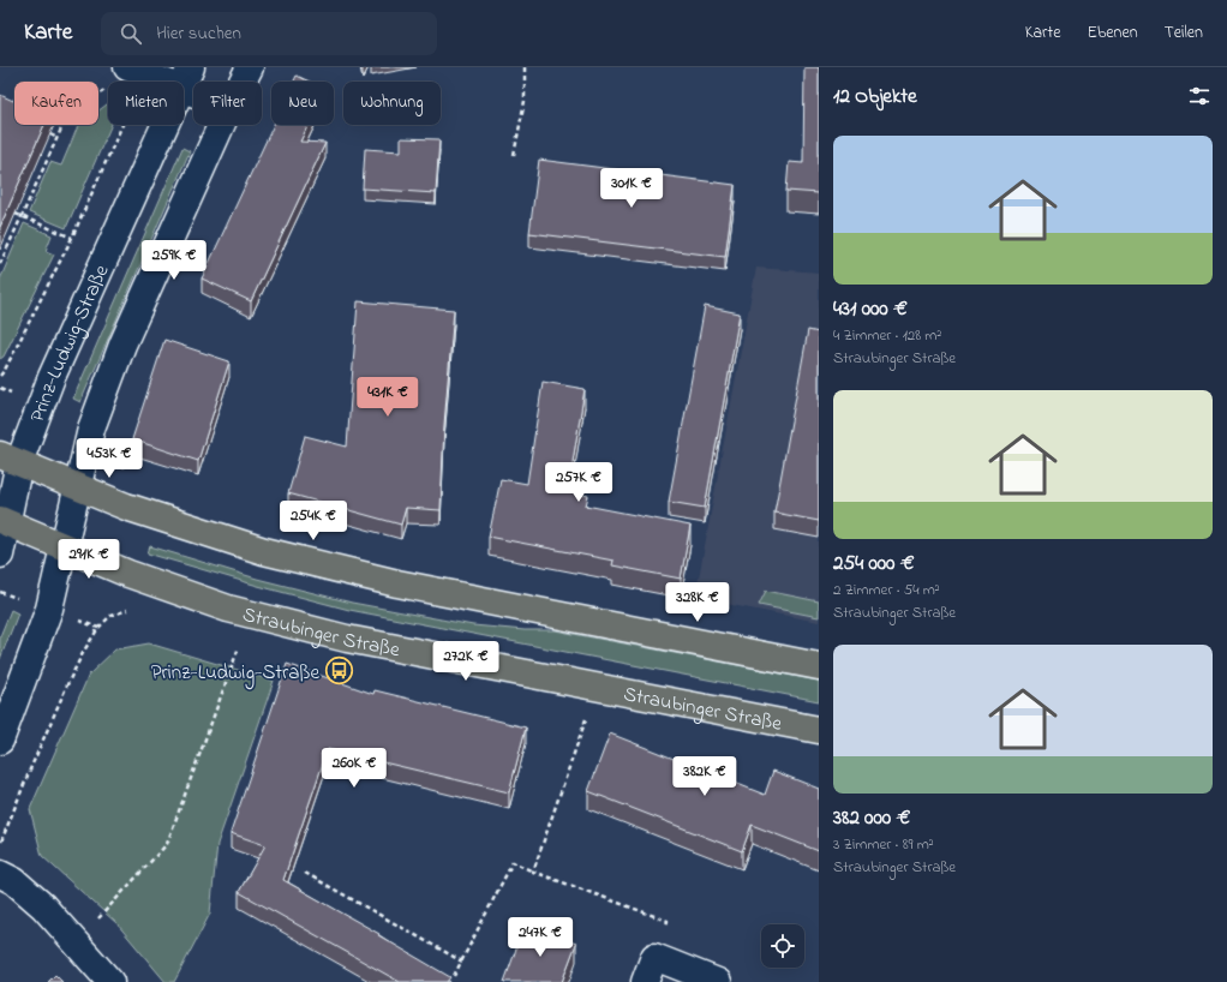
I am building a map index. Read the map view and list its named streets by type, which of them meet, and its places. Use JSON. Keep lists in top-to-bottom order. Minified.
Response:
{"streets":{"main road":["Straubinger Straße"],"street":["Prinz-Ludwig-Straße"]},"crossings":[["Prinz-Ludwig-Straße","Straubinger Straße"]],"places":{"bus stop":["Prinz-Ludwig-Straße"]},"page":{"header":"Karte","search":"Hier suchen","nav":["Karte","Ebenen","Teilen"],"heading":"12 Objekte","chip":["Kaufen","Mieten","Filter","Neu","Wohnung"],"list":[{"name":"431 000 €","note":"4 Zimmer · 128 m² · Straubinger Straße"},{"name":"254 000 €","note":"2 Zimmer · 54 m² · Straubinger Straße"},{"name":"382 000 €","note":"3 Zimmer · 89 m² · Straubinger Straße"}],"price":["301K €","259K €","431K €","453K €","257K €","254K €","291K €","328K €","272K €","260K €","382K €","247K €"]}}
